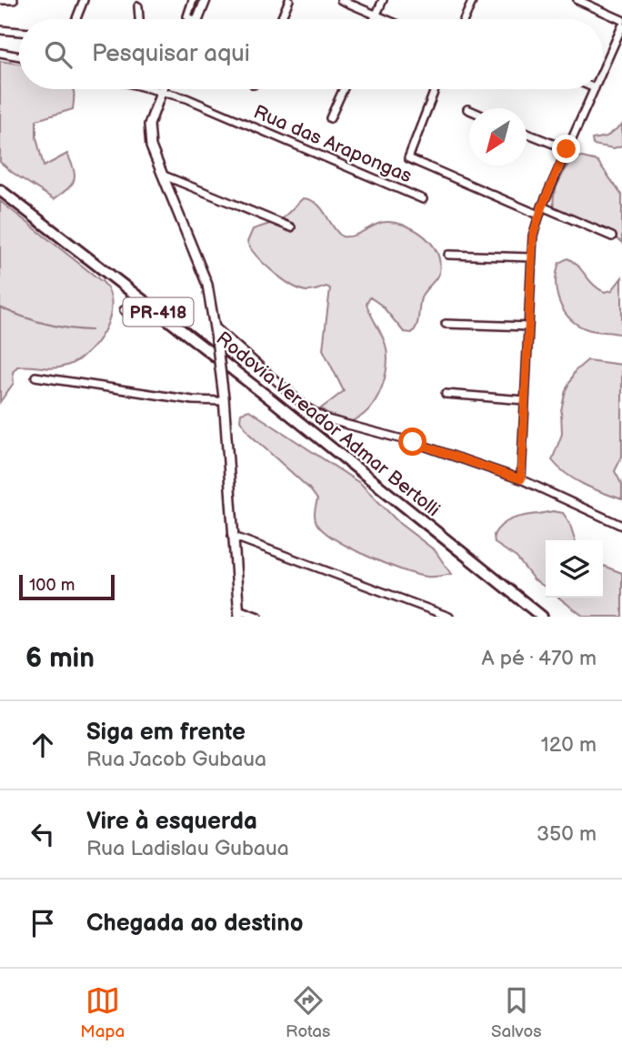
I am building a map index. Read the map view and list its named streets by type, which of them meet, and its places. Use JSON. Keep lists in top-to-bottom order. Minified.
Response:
{"streets":{"highway":["PR-418","Rodovia Vereador Admar Bertolli"],"street":["Rua das Arapongas"]},"scale_bar":"100 m","north":"bottom left","page":{"search":"Pesquisar aqui","scale":"100 m","heading":["6 min","A pé · 470 m"],"list":[["Siga em frente","Rua Jacob Gubaua","120 m"],["Vire à esquerda","Rua Ladislau Gubaua","350 m"],"Chegada ao destino"],"nav":["Mapa","Rotas","Salvos"]}}
